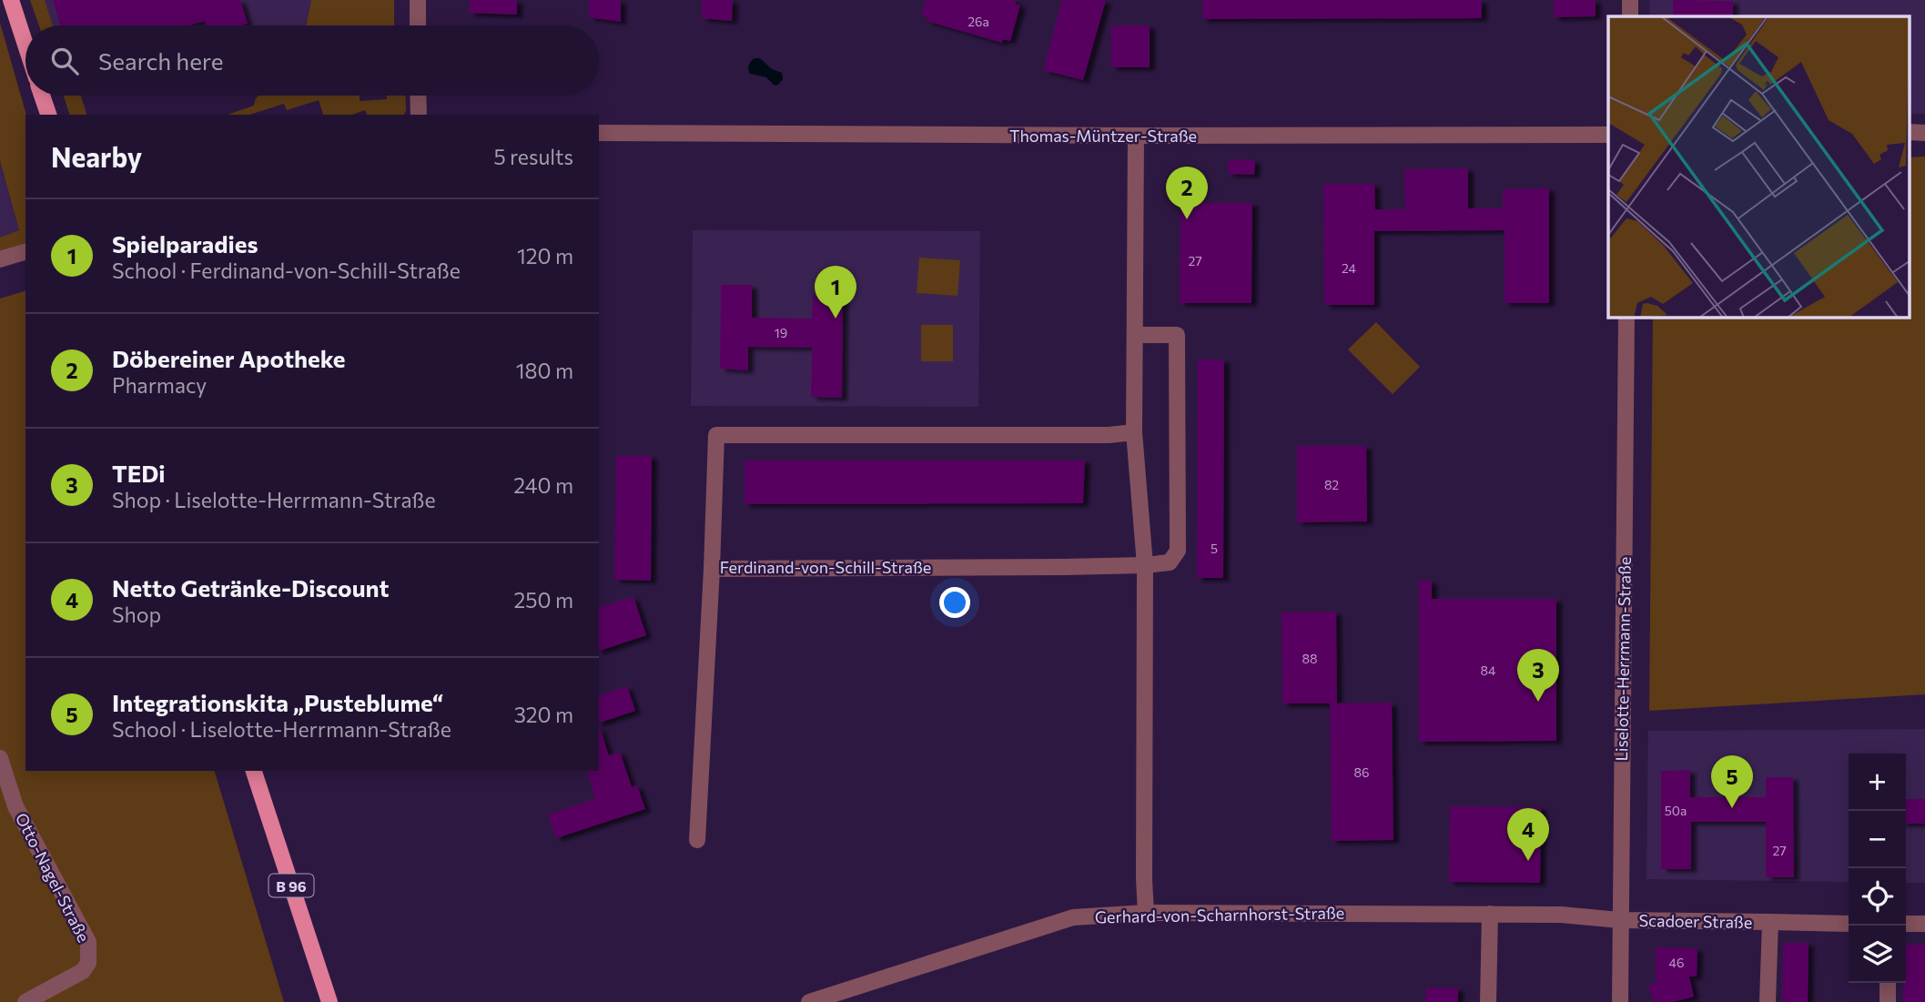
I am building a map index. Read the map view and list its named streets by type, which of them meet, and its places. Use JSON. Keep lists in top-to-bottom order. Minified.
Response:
{"streets":{"main road":["B 96"],"street":["Thomas-Müntzer-Straße","Ferdinand-von-Schill-Straße","Liselotte-Herrmann-Straße","Otto-Nagel-Straße","Gerhard-von-Scharnhorst-Straße","Scadoer Straße"]},"crossings":[["Liselotte-Herrmann-Straße","Gerhard-von-Scharnhorst-Straße"],["Liselotte-Herrmann-Straße","Scadoer Straße"],["Gerhard-von-Scharnhorst-Straße","Scadoer Straße"]],"house_numbers":["26a","27","24","19","82","5","88","84","86","50a","27","46"],"page":{"search":"Search here","heading":["Nearby","5 results"],"pins":["2","1","3","5","4"],"list":[{"mark":"1","name":"Spielparadies","note":"School · Ferdinand-von-Schill-Straße","value":"120 m"},{"mark":"2","name":"Döbereiner Apotheke","note":"Pharmacy","value":"180 m"},{"mark":"3","name":"TEDi","note":"Shop · Liselotte-Herrmann-Straße","value":"240 m"},{"mark":"4","name":"Netto Getränke-Discount","note":"Shop","value":"250 m"},{"mark":"5","name":"Integrationskita „Pusteblume“","note":"School · Liselotte-Herrmann-Straße","value":"320 m"}],"map_buttons":["+","−"]}}
